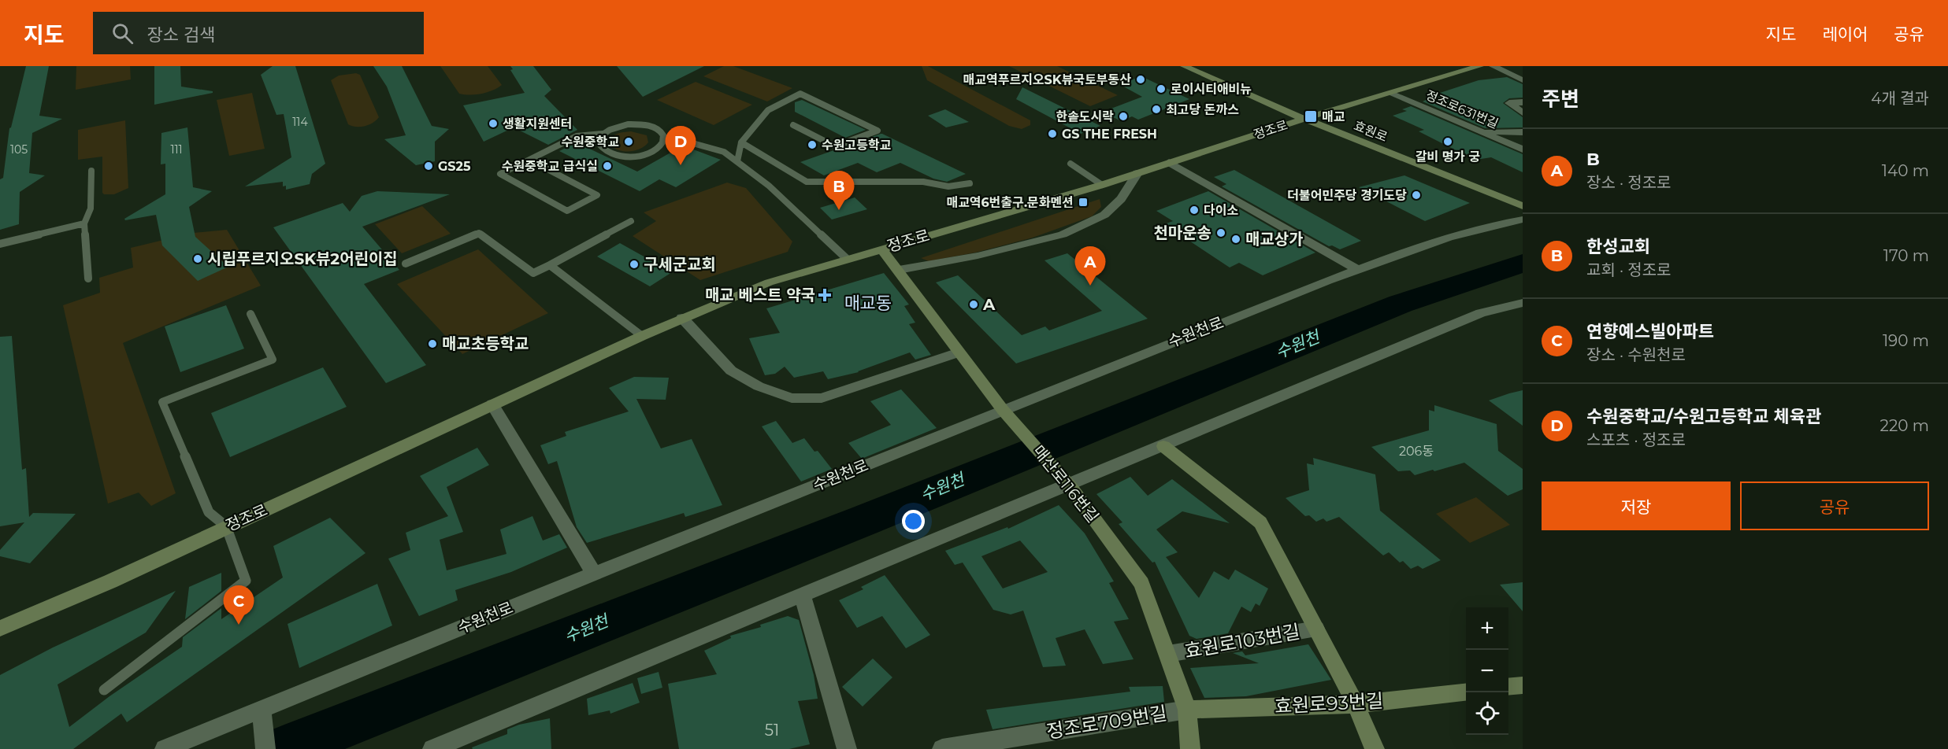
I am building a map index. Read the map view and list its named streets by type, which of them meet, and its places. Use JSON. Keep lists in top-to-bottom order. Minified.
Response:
{"streets":{"street":["정조로631번길","정조로","효원로","수원천로","매산로116번길","효원로103번길","효원로93번길","정조로709번길"]},"crossings":[["정조로631번길","정조로"],["정조로","효원로"],["정조로","매산로116번길"],["수원천로","매산로116번길"],["매산로116번길","효원로103번길"],["매산로116번길","효원로93번길"],["매산로116번길","정조로709번길"],["효원로93번길","정조로709번길"]],"districts":["매교동"],"water":["수원천"],"places":{"other":["매교역푸르지오SK뷰국토부동산","로이시티애비뉴","최고당 돈까스","한솥도시락","생활지원센터","GS THE FRESH","수원중학교","갈비 명가 궁","수원고등학교","GS25","수원중학교 급식실","더불어민주당 경기도당","다이소","천마운송","매교상가","시립푸르지오SK뷰2어린이집","구세군교회","A","매교초등학교"],"transit":["매교","매교역6번출구.문화멘션"],"health":["매교 베스트 약국"]},"house_numbers":["114","105","111","206동","51"],"page":{"header":"지도","search":"장소 검색","nav":["지도","레이어","공유"],"heading":["주변","4개 결과"],"pins":["D","B","A","C"],"list":[{"mark":"A","name":"B","note":"장소 · 정조로","value":"140 m"},{"mark":"B","name":"한성교회","note":"교회 · 정조로","value":"170 m"},{"mark":"C","name":"연향예스빌아파트","note":"장소 · 수원천로","value":"190 m"},{"mark":"D","name":"수원중학교/수원고등학교 체육관","note":"스포츠 · 정조로","value":"220 m"}],"buttons":["저장","공유"],"map_buttons":["+","−"]}}
